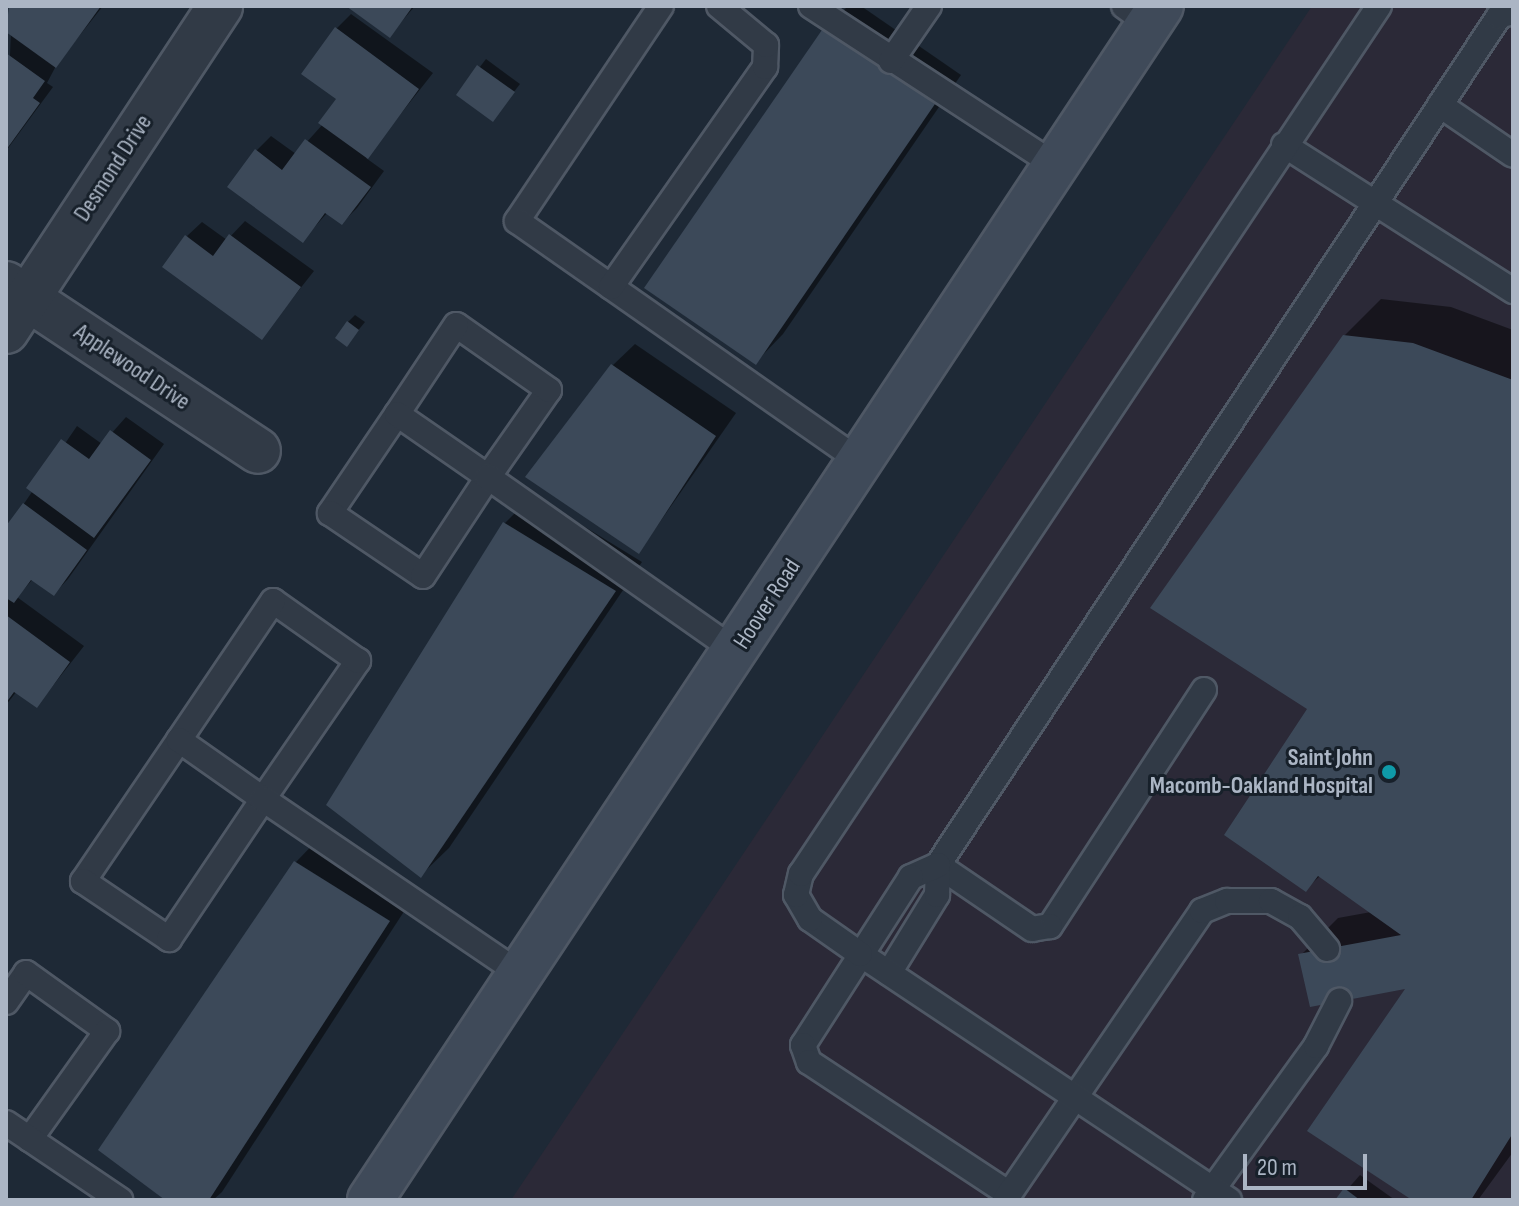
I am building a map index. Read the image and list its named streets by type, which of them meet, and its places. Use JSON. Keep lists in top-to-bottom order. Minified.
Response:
{"streets":{"main road":["Hoover Road"],"street":["Desmond Drive","Applewood Drive"]},"crossings":[["Desmond Drive","Applewood Drive"]],"places":["Saint John Macomb-Oakland Hospital"],"scale_bar":"20 m"}
